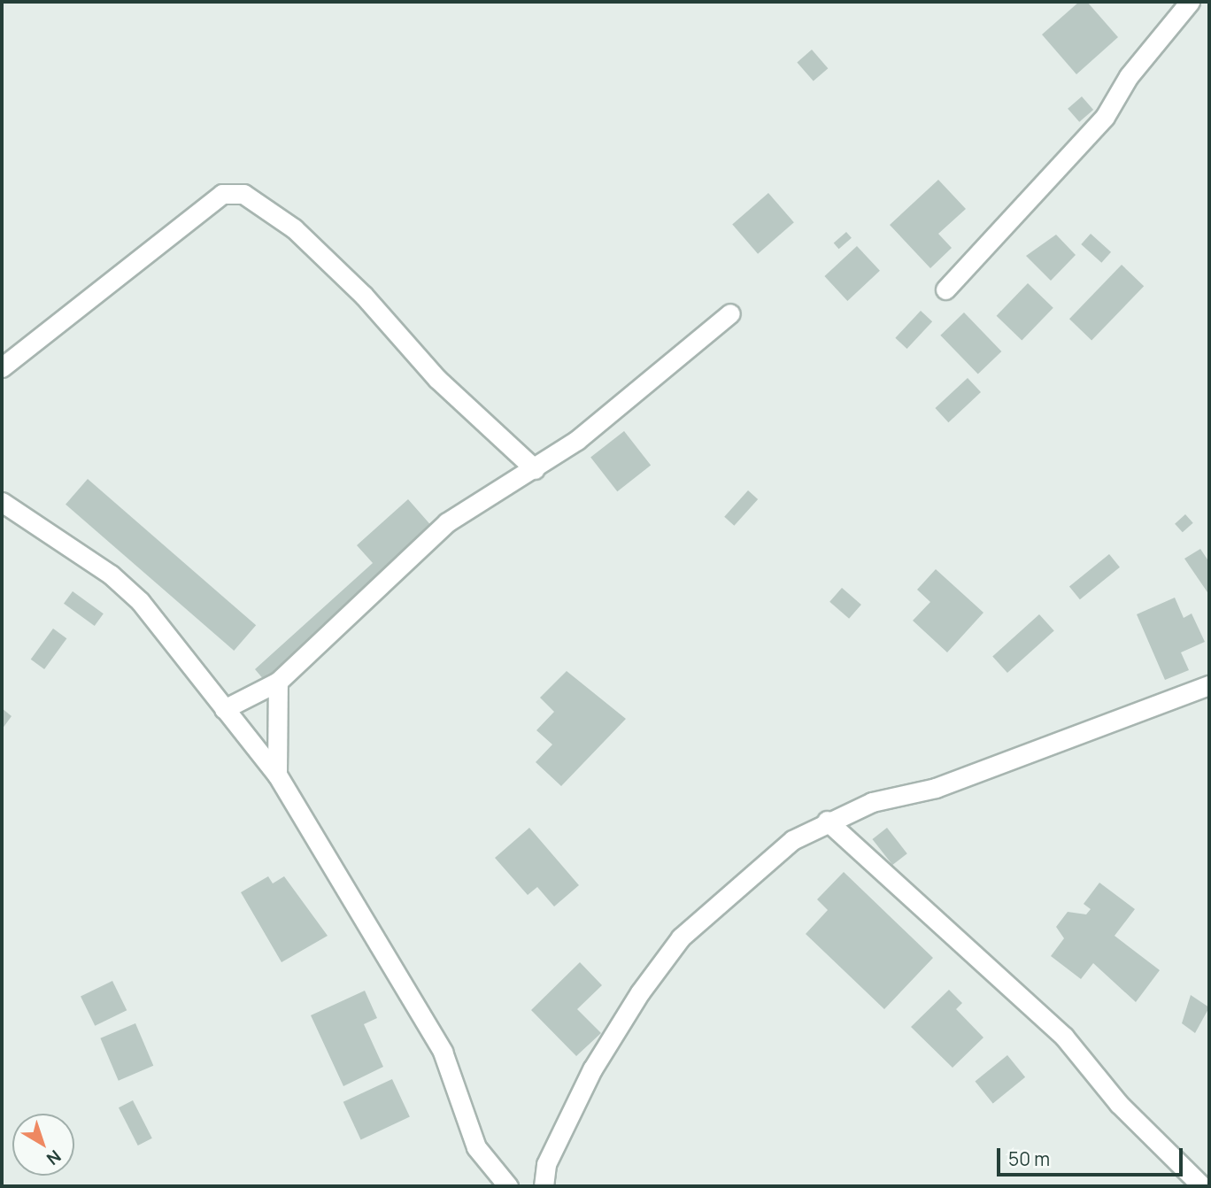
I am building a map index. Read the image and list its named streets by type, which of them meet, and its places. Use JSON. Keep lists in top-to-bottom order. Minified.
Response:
{"scale_bar":"50 m","north":"bottom right"}
